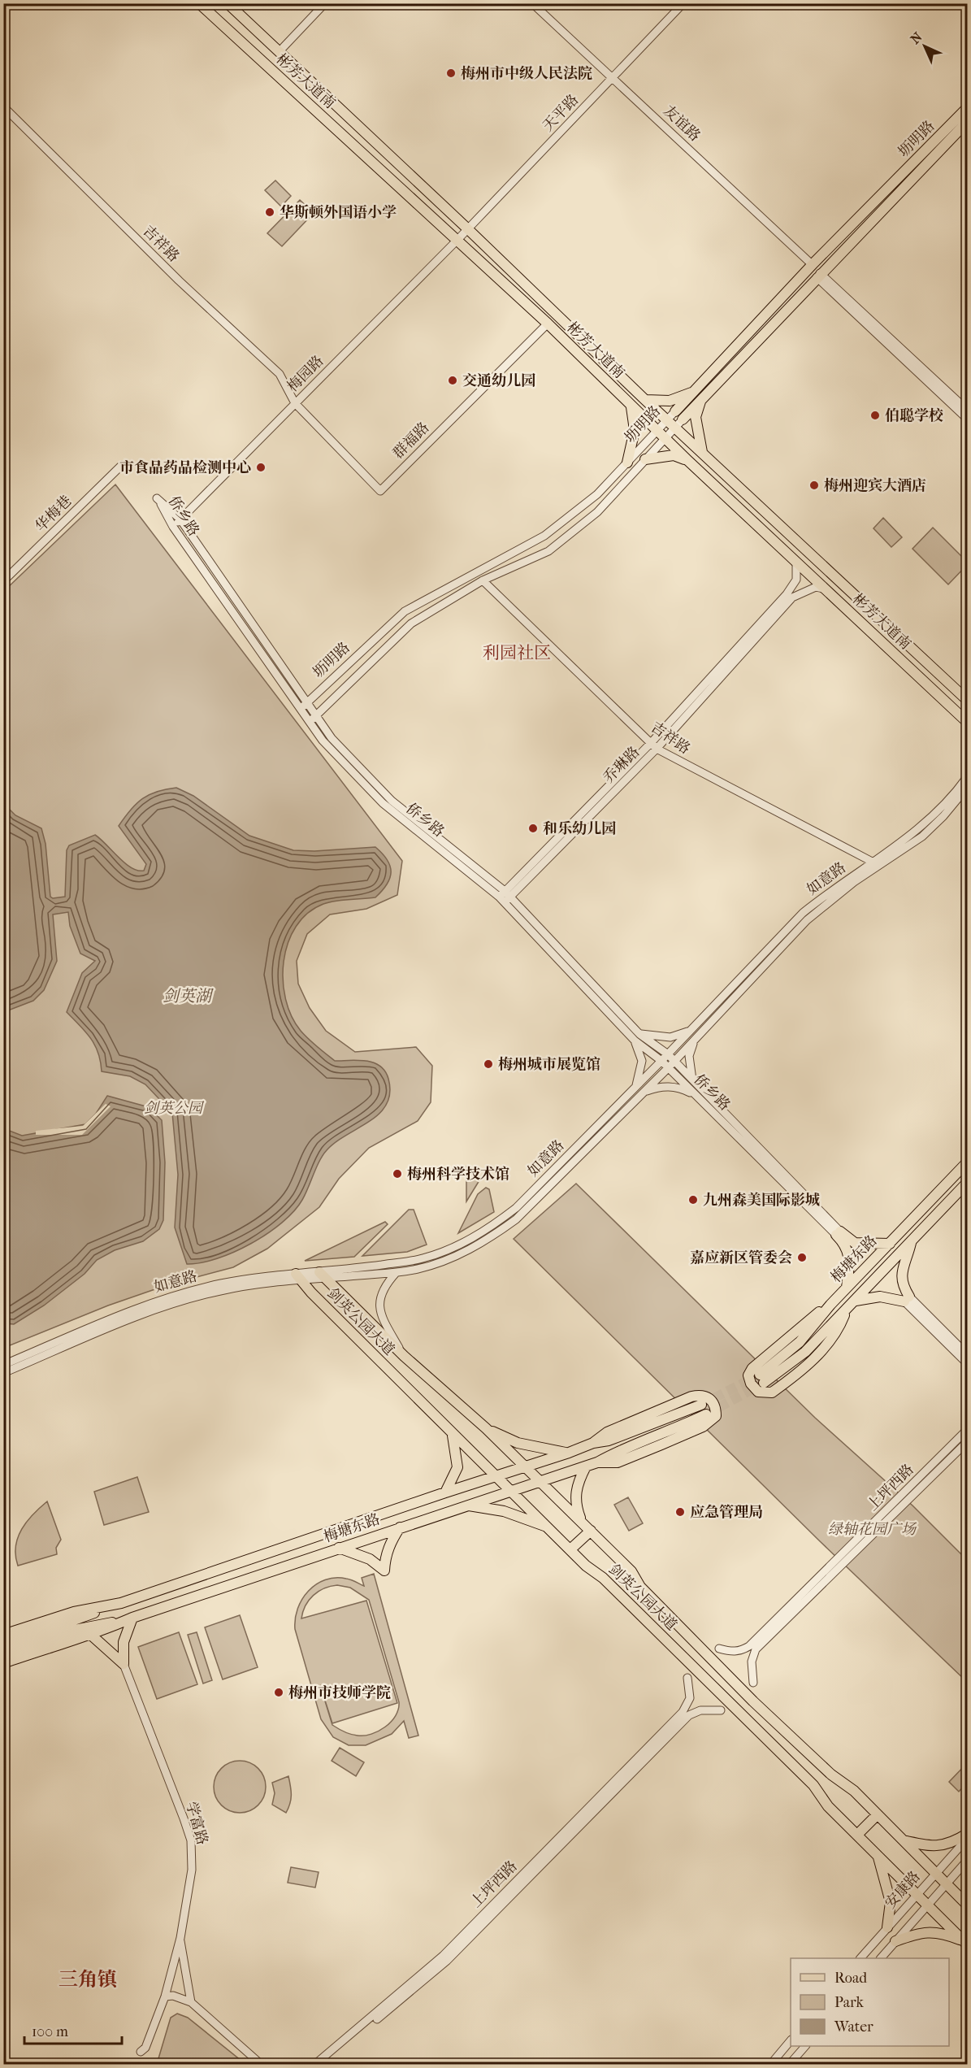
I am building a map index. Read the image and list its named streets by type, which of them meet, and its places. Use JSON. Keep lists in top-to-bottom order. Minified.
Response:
{"streets":{"main road":["彬芳大道南","坜明路","梅塘东路","剑英公园大道"],"street":["天平路","友谊路","吉祥路","梅园路","群福路","华梅巷","侨乡路","乔琳路","如意路","上坪西路","学富路","安康路"]},"crossings":[["彬芳大道南","天平路"],["彬芳大道南","坜明路"],["彬芳大道南","梅园路"],["彬芳大道南","群福路"],["天平路","友谊路"],["天平路","梅园路"],["友谊路","坜明路"],["坜明路","吉祥路"],["坜明路","侨乡路"],["吉祥路","梅园路"],["吉祥路","群福路"],["吉祥路","乔琳路"],["吉祥路","如意路"],["梅园路","群福路"],["梅园路","侨乡路"],["侨乡路","乔琳路"],["侨乡路","如意路"],["如意路","剑英公园大道"],["梅塘东路","剑英公园大道"],["剑英公园大道","安康路"]],"districts":["利园社区","三角镇"],"water":["剑英湖"],"parks":["剑英公园","绿轴花园广场"],"places":["梅州市中级人民法院","华斯顿外国语小学","交通幼儿园","伯聪学校","市食品药品检测中心","梅州迎宾大酒店","和乐幼儿园","梅州城市展览馆","梅州科学技术馆","九州森美国际影城","嘉应新区管委会","应急管理局","梅州市技师学院"],"legend":["Road","Park","Water"],"scale_bar":"100 m","north":"top left"}
